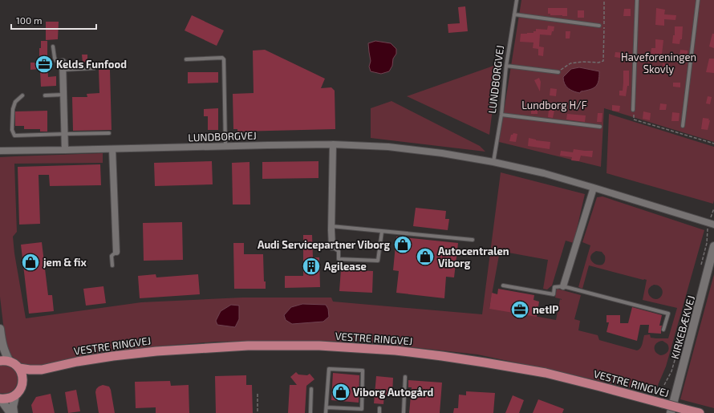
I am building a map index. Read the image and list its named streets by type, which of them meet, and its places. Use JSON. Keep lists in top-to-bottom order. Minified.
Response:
{"streets":{"main road":["VESTRE RINGVEJ"],"street":["LUNDBORGVEJ","KIRKEBÆKVEJ"]},"parks":["Haveforeningen Skovly","Lundborg H/F"],"places":{"office":["Kelds Funfood","netIP"],"shop":["Audi Servicepartner Viborg","Autocentralen Viborg","jem & fix","Viborg Autogård"],"building":["Agilease"]},"scale_bar":"100 m"}
